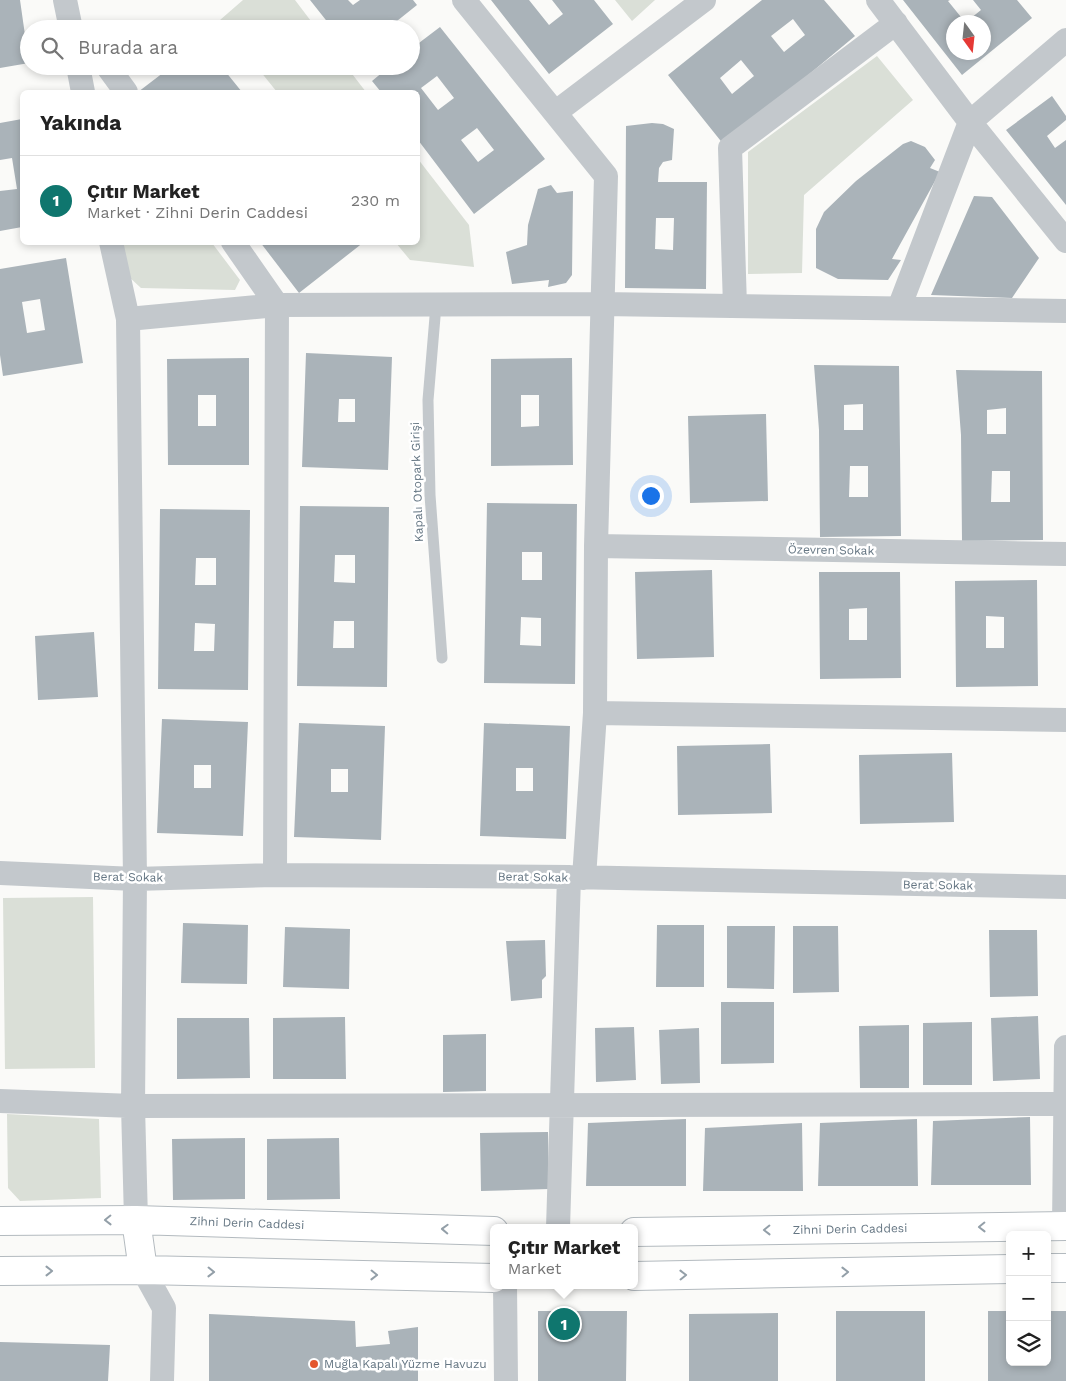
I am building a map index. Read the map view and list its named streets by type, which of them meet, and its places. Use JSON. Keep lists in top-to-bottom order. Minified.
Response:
{"streets":{"main road":["Zihni Derin Caddesi"],"street":["Özevren Sokak","Berat Sokak"],"lane":["Kapalı Otopark Girişi"]},"places":["Muğla Kapalı Yüzme Havuzu"],"north":"bottom","page":{"search":"Burada ara","heading":"Yakında","list":[{"mark":"1","name":"Çıtır Market","note":"Market · Zihni Derin Caddesi","value":"230 m"}],"popup":["Çıtır Market","Market"],"map_buttons":["+","−"],"pins":"1"}}
